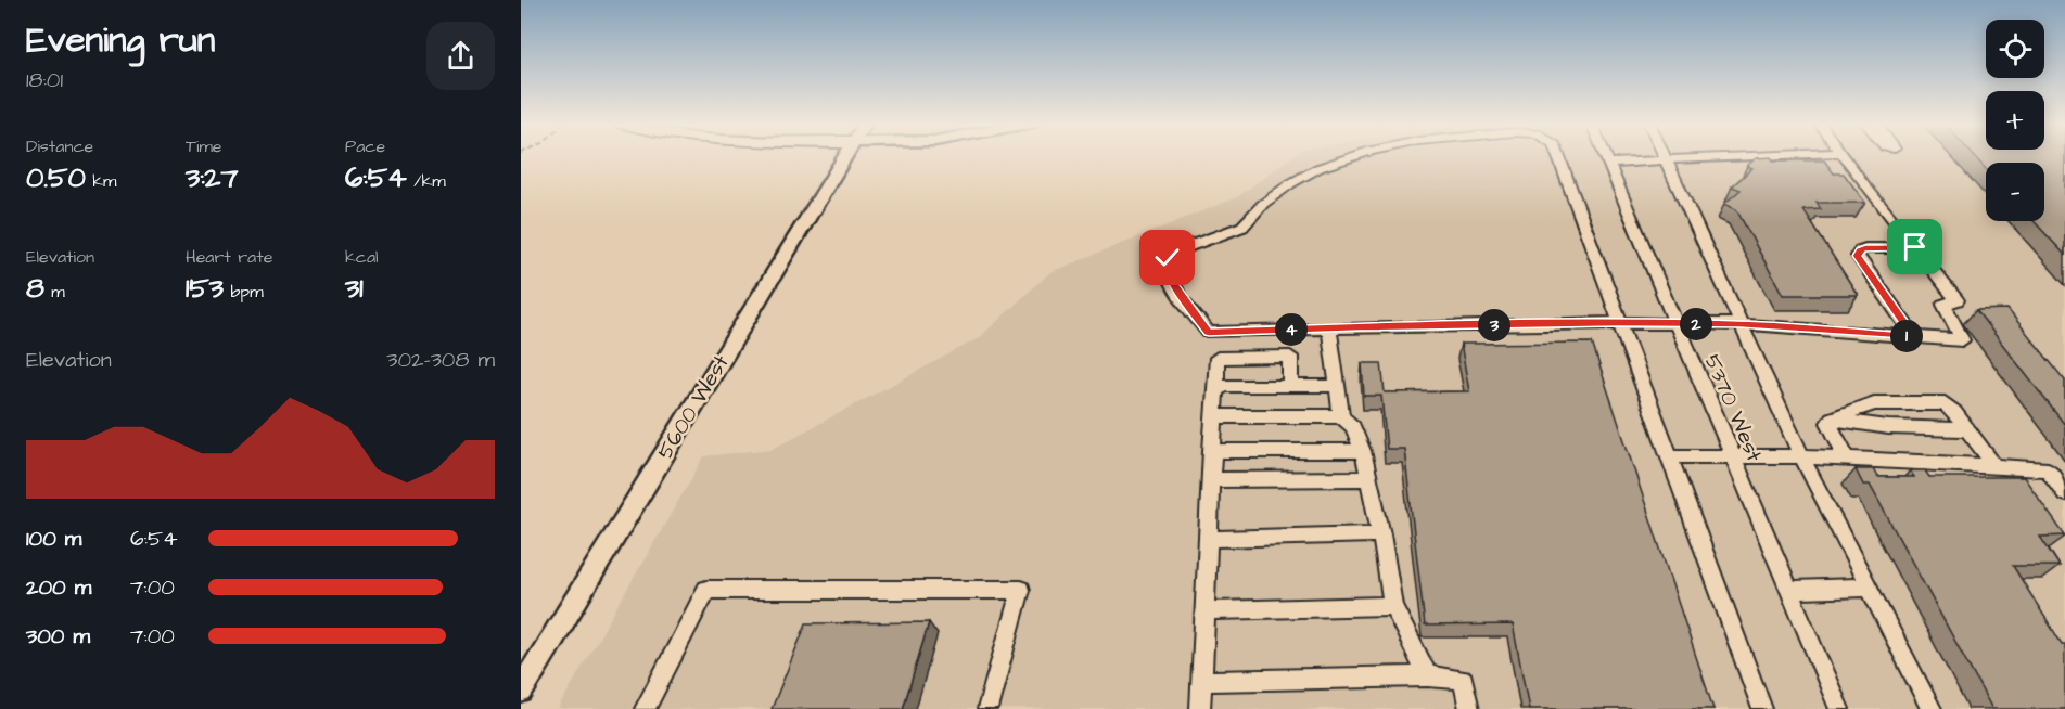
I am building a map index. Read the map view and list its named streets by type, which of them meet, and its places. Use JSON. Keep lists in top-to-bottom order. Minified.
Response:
{"streets":{"main road":["5600 West"],"street":["5370 West"]},"page":{"heading":["Evening run","18:01"],"map_buttons":["+","−"],"stats":[["Distance","0.50 km"],["Time","3:27"],["Pace","6:54 /km"],["Elevation","8 m"],["Heart rate","153 bpm"],["kcal","31"]],"pins":["2","3","4","1"],"chart":["Elevation","302–308 m"],"list":[{"name":"100 m","note":"6:54"},{"name":"200 m","note":"7:00"},{"name":"300 m","note":"7:00"}]}}
